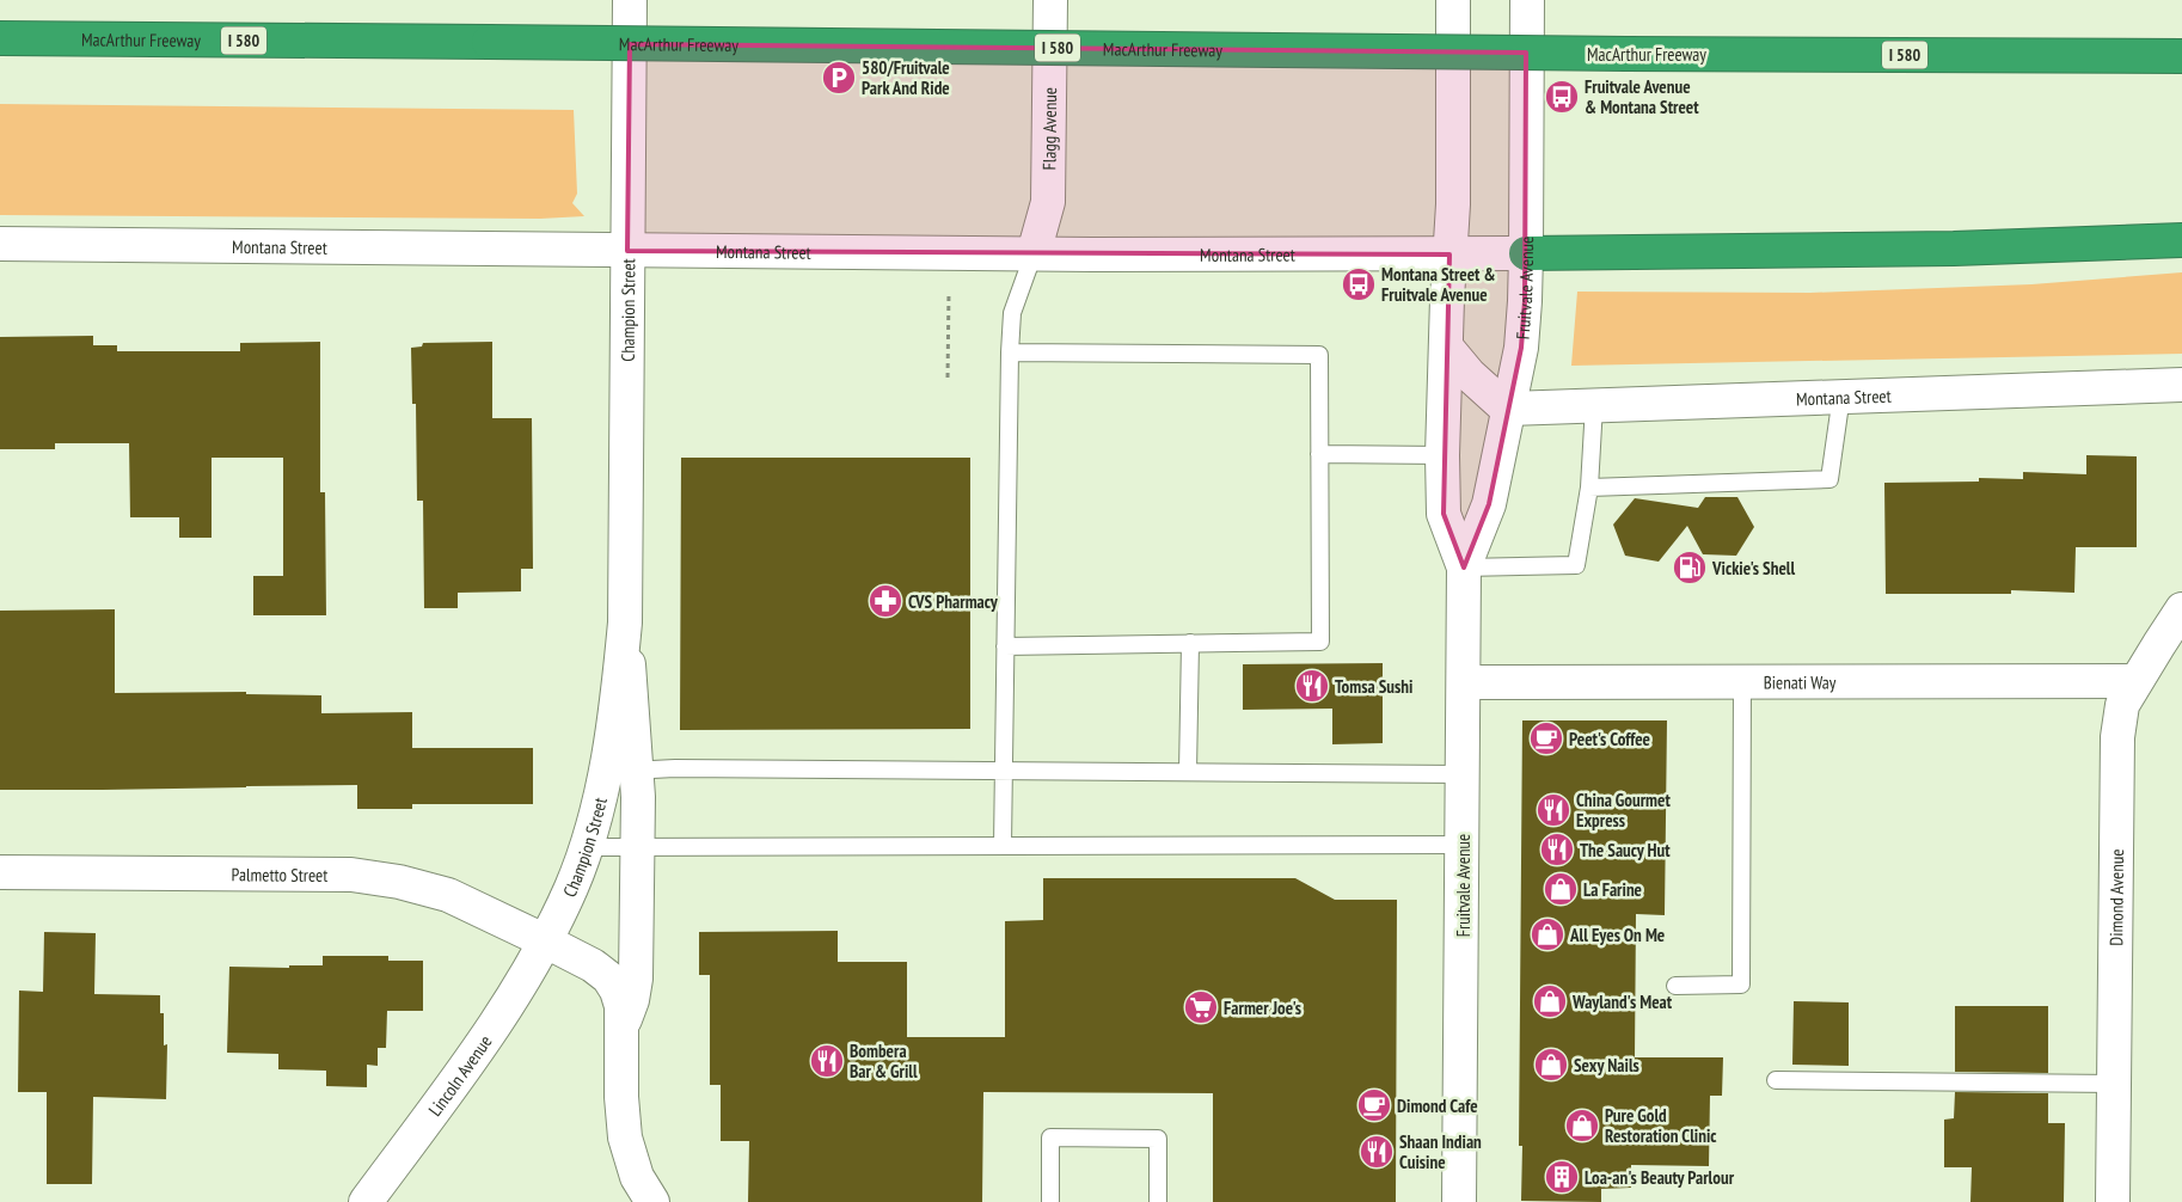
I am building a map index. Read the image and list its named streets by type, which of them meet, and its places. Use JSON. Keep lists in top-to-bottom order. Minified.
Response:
{"streets":{"highway":["MacArthur Freeway","I 580"],"street":["Flagg Avenue","Montana Street","Fruitvale Avenue","Champion Street","Bienati Way","Palmetto Street","Dimond Avenue","Lincoln Avenue"]},"crossings":[["Flagg Avenue","Montana Street"],["Montana Street","Fruitvale Avenue"],["Montana Street","Champion Street"],["Fruitvale Avenue","Bienati Way"],["Champion Street","Palmetto Street"],["Champion Street","Lincoln Avenue"],["Bienati Way","Dimond Avenue"],["Palmetto Street","Lincoln Avenue"]],"places":{"parking":["580/Fruitvale Park And Ride"],"bus stop":["Fruitvale Avenue & Montana Street","Montana Street & Fruitvale Avenue"],"fuel station":["Vickie's Shell"],"pharmacy":["CVS Pharmacy"],"restaurant":["Tomsa Sushi","China Gourmet Express","The Saucy Hut","Bombera Bar & Grill","Shaan Indian Cuisine"],"cafe":["Peet's Coffee","Dimond Cafe"],"shop":["La Farine","All Eyes On Me","Wayland's Meat","Sexy Nails","Pure Gold Restoration Clinic"],"supermarket":["Farmer Joe's"],"building":["Loa-an's Beauty Parlour"]}}
